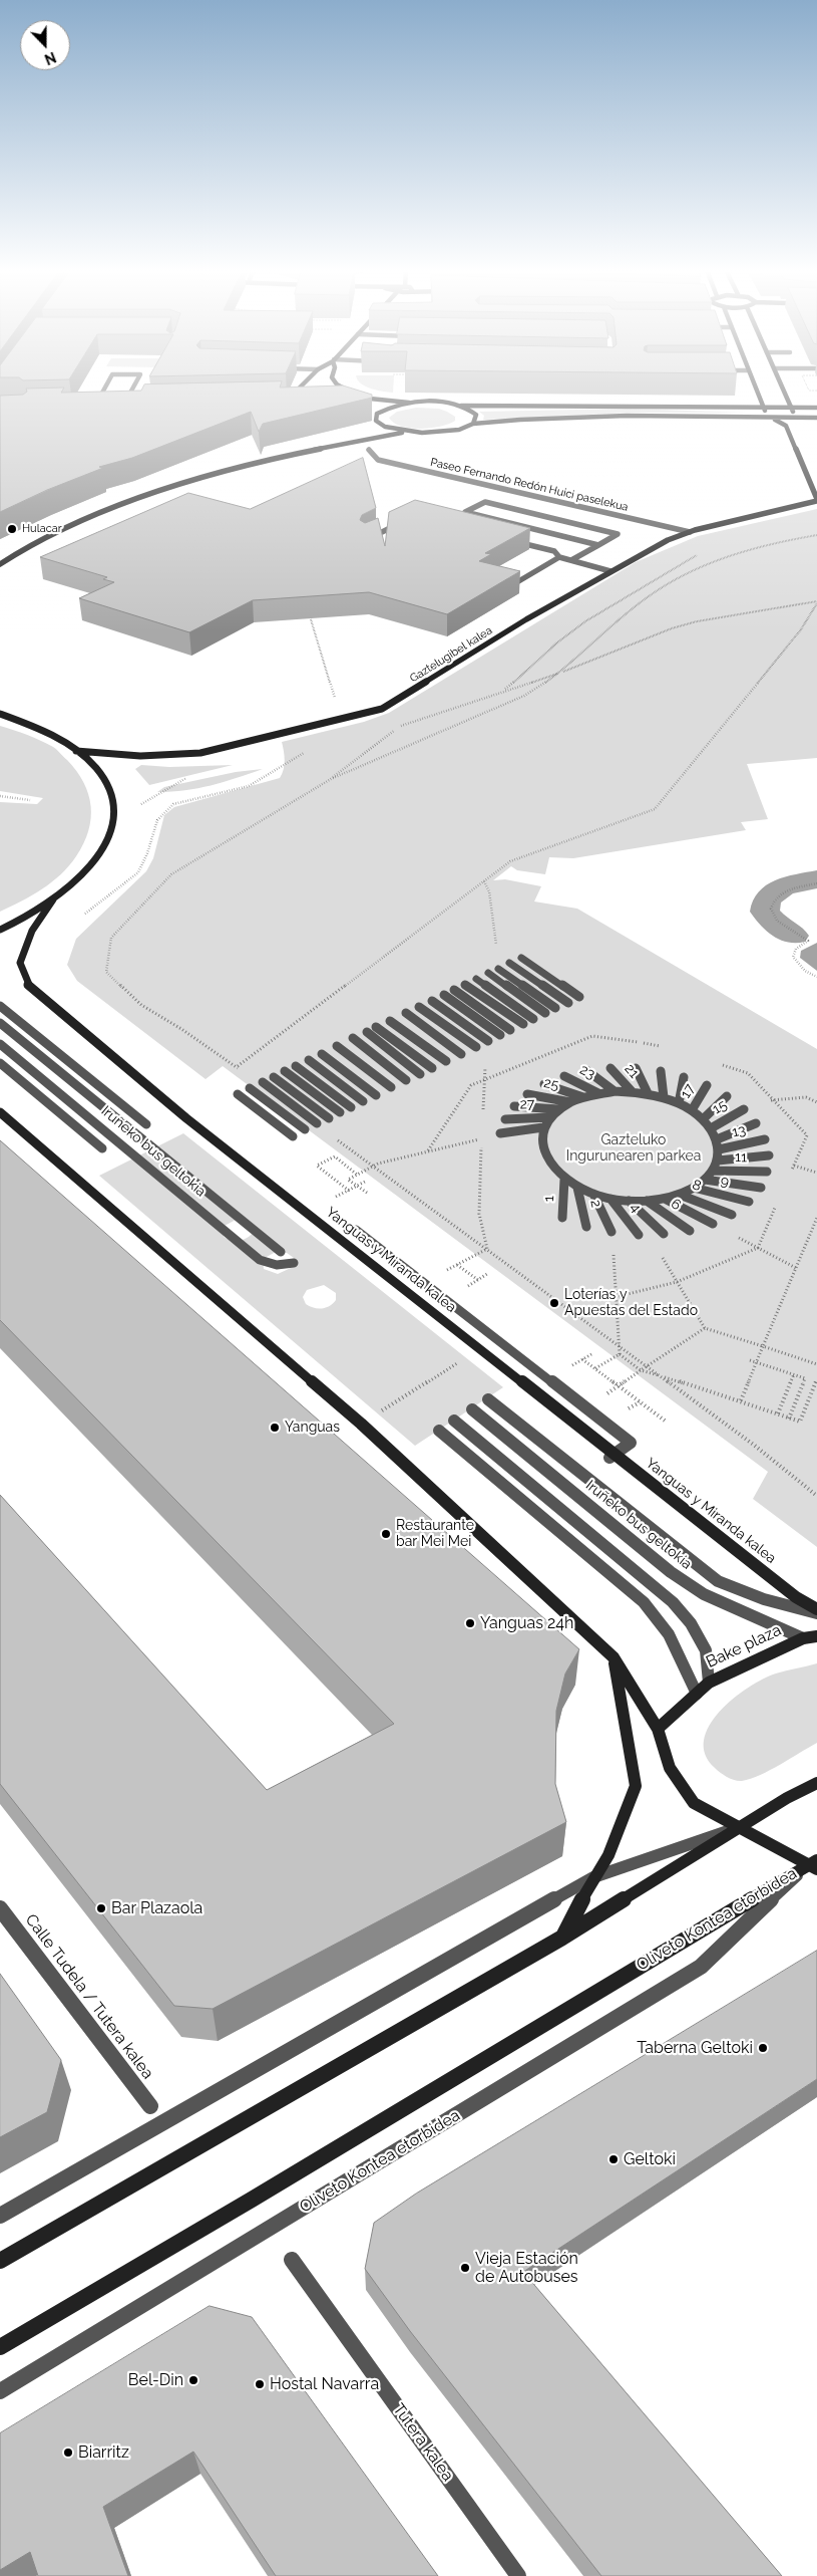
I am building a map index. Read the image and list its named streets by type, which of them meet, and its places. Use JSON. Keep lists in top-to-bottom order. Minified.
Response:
{"streets":{"street":["Paseo Fernando Redón Huici paselekua","Gaztelugibel kalea","21","23","25","17","27","15","13","Iruñeko bus geltokia","11","9","8","1","2","6","4","Yanguas y Miranda kalea","Bake plaza","Oliveto Kontea etorbidea","Calle Tudela / Tutera kalea","Tutera kalea"]},"crossings":[["Paseo Fernando Redón Huici paselekua","Gaztelugibel kalea"],["21","23"],["21","25"],["21","17"],["21","27"],["21","15"],["21","13"],["21","11"],["21","9"],["21","8"],["21","1"],["21","2"],["21","6"],["21","4"],["23","25"],["23","17"],["23","27"],["23","15"],["23","13"],["23","11"],["23","9"],["23","8"],["23","1"],["23","2"],["23","6"],["23","4"],["25","17"],["25","27"],["25","15"],["25","13"],["25","11"],["25","9"],["25","8"],["25","1"],["25","2"],["25","6"],["25","4"],["17","27"],["17","15"],["17","13"],["17","11"],["17","9"],["17","8"],["17","1"],["17","2"],["17","6"],["17","4"],["27","15"],["27","13"],["27","11"],["27","9"],["27","8"],["27","1"],["27","2"],["27","6"],["27","4"],["15","13"],["15","11"],["15","9"],["15","8"],["15","1"],["15","2"],["15","6"],["15","4"],["13","11"],["13","9"],["13","8"],["13","1"],["13","2"],["13","6"],["13","4"],["Iruñeko bus geltokia","Bake plaza"],["11","9"],["11","8"],["11","1"],["11","2"],["11","6"],["11","4"],["9","8"],["9","1"],["9","2"],["9","6"],["9","4"],["8","1"],["8","2"],["8","6"],["8","4"],["1","2"],["1","6"],["1","4"],["2","6"],["2","4"],["6","4"]],"parks":["Gazteluko Ingurunearen parkea"],"places":["Hulacar","Loterías y Apuestas del Estado","Yanguas","Restaurante bar Mei Mei","Yanguas 24h","Bar Plazaola","Taberna Geltoki","Geltoki","Vieja Estación de Autobuses","Bel-Din","Hostal Navarra","Biarritz"],"north":"bottom"}
